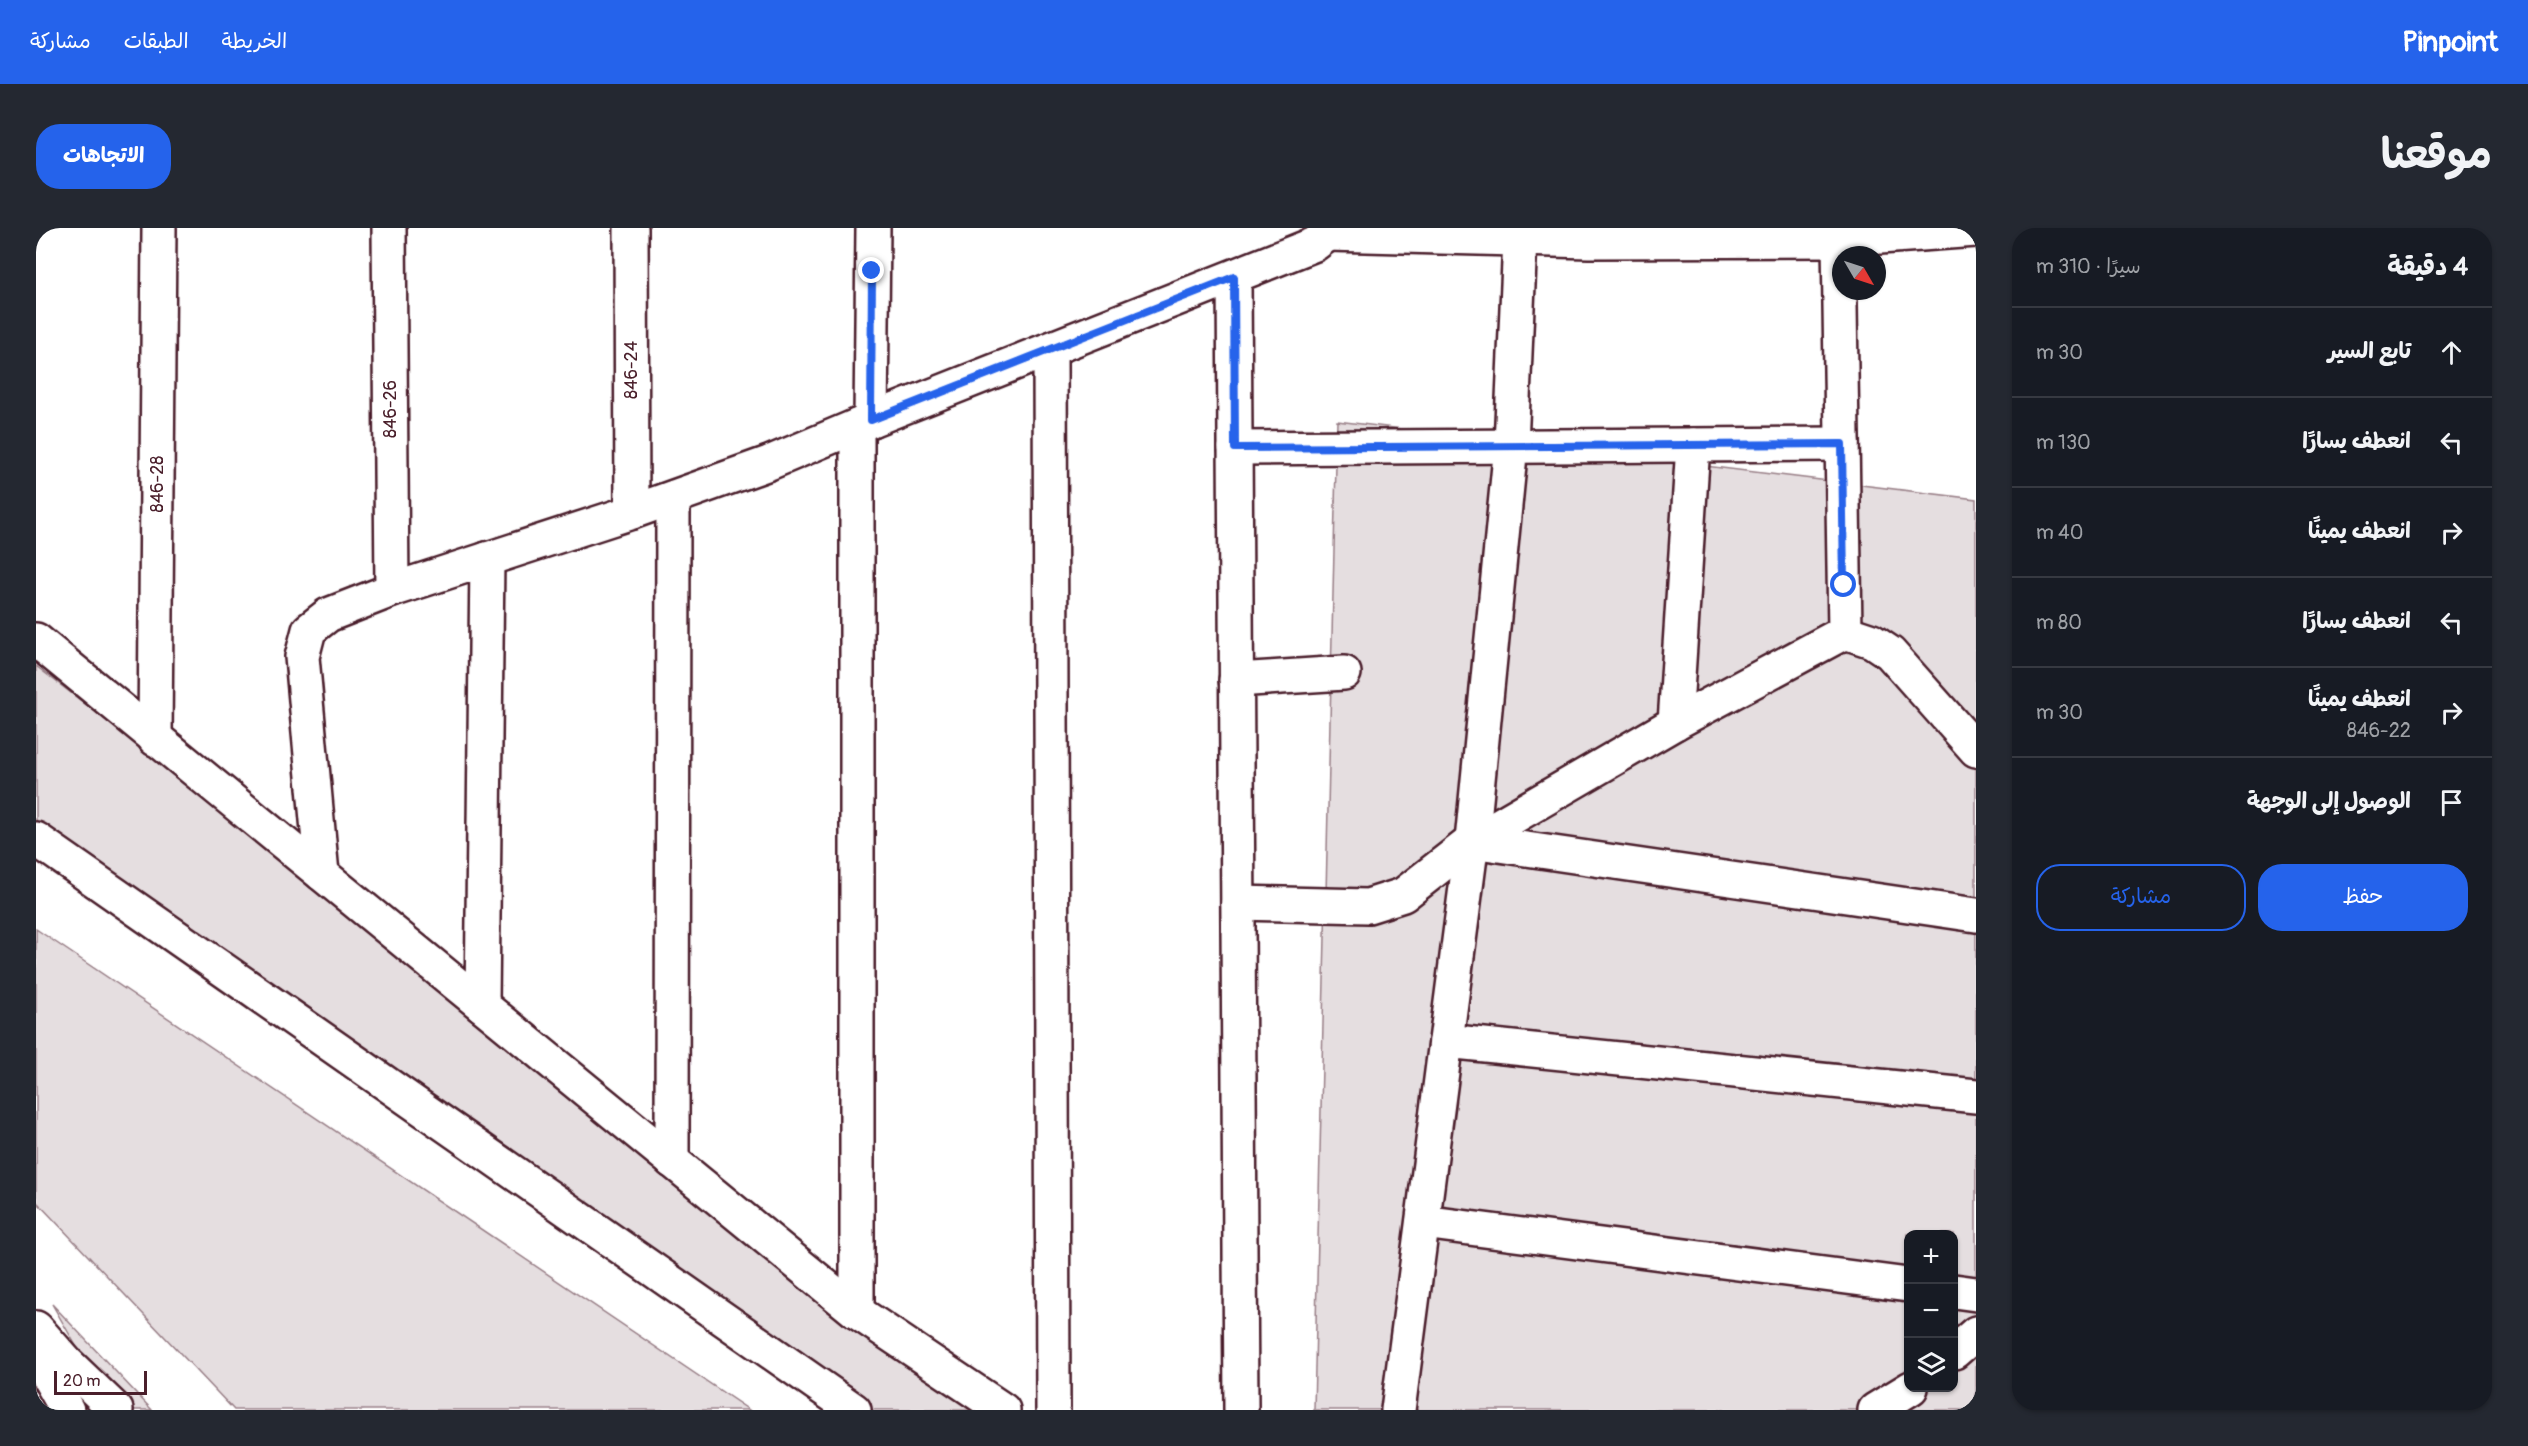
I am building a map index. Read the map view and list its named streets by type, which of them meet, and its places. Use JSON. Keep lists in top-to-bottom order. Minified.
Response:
{"streets":{"main road":["846-24","846-26","846-28"]},"scale_bar":"20 m","north":"bottom right","page":{"header":"Pinpoint","nav":["الخريطة","الطبقات","مشاركة"],"title":"موقعنا","buttons":["الاتجاهات",["حفظ","مشاركة"]],"heading":["4 دقيقة","سيرًا · 310 m"],"list":[["تابع السير","30 m"],["انعطف يسارًا","130 m"],["انعطف يمينًا","40 m"],["انعطف يسارًا","80 m"],["انعطف يمينًا","846-22","30 m"],"الوصول إلى الوجهة"],"map_buttons":["+","−"],"scale":"20 m"}}
